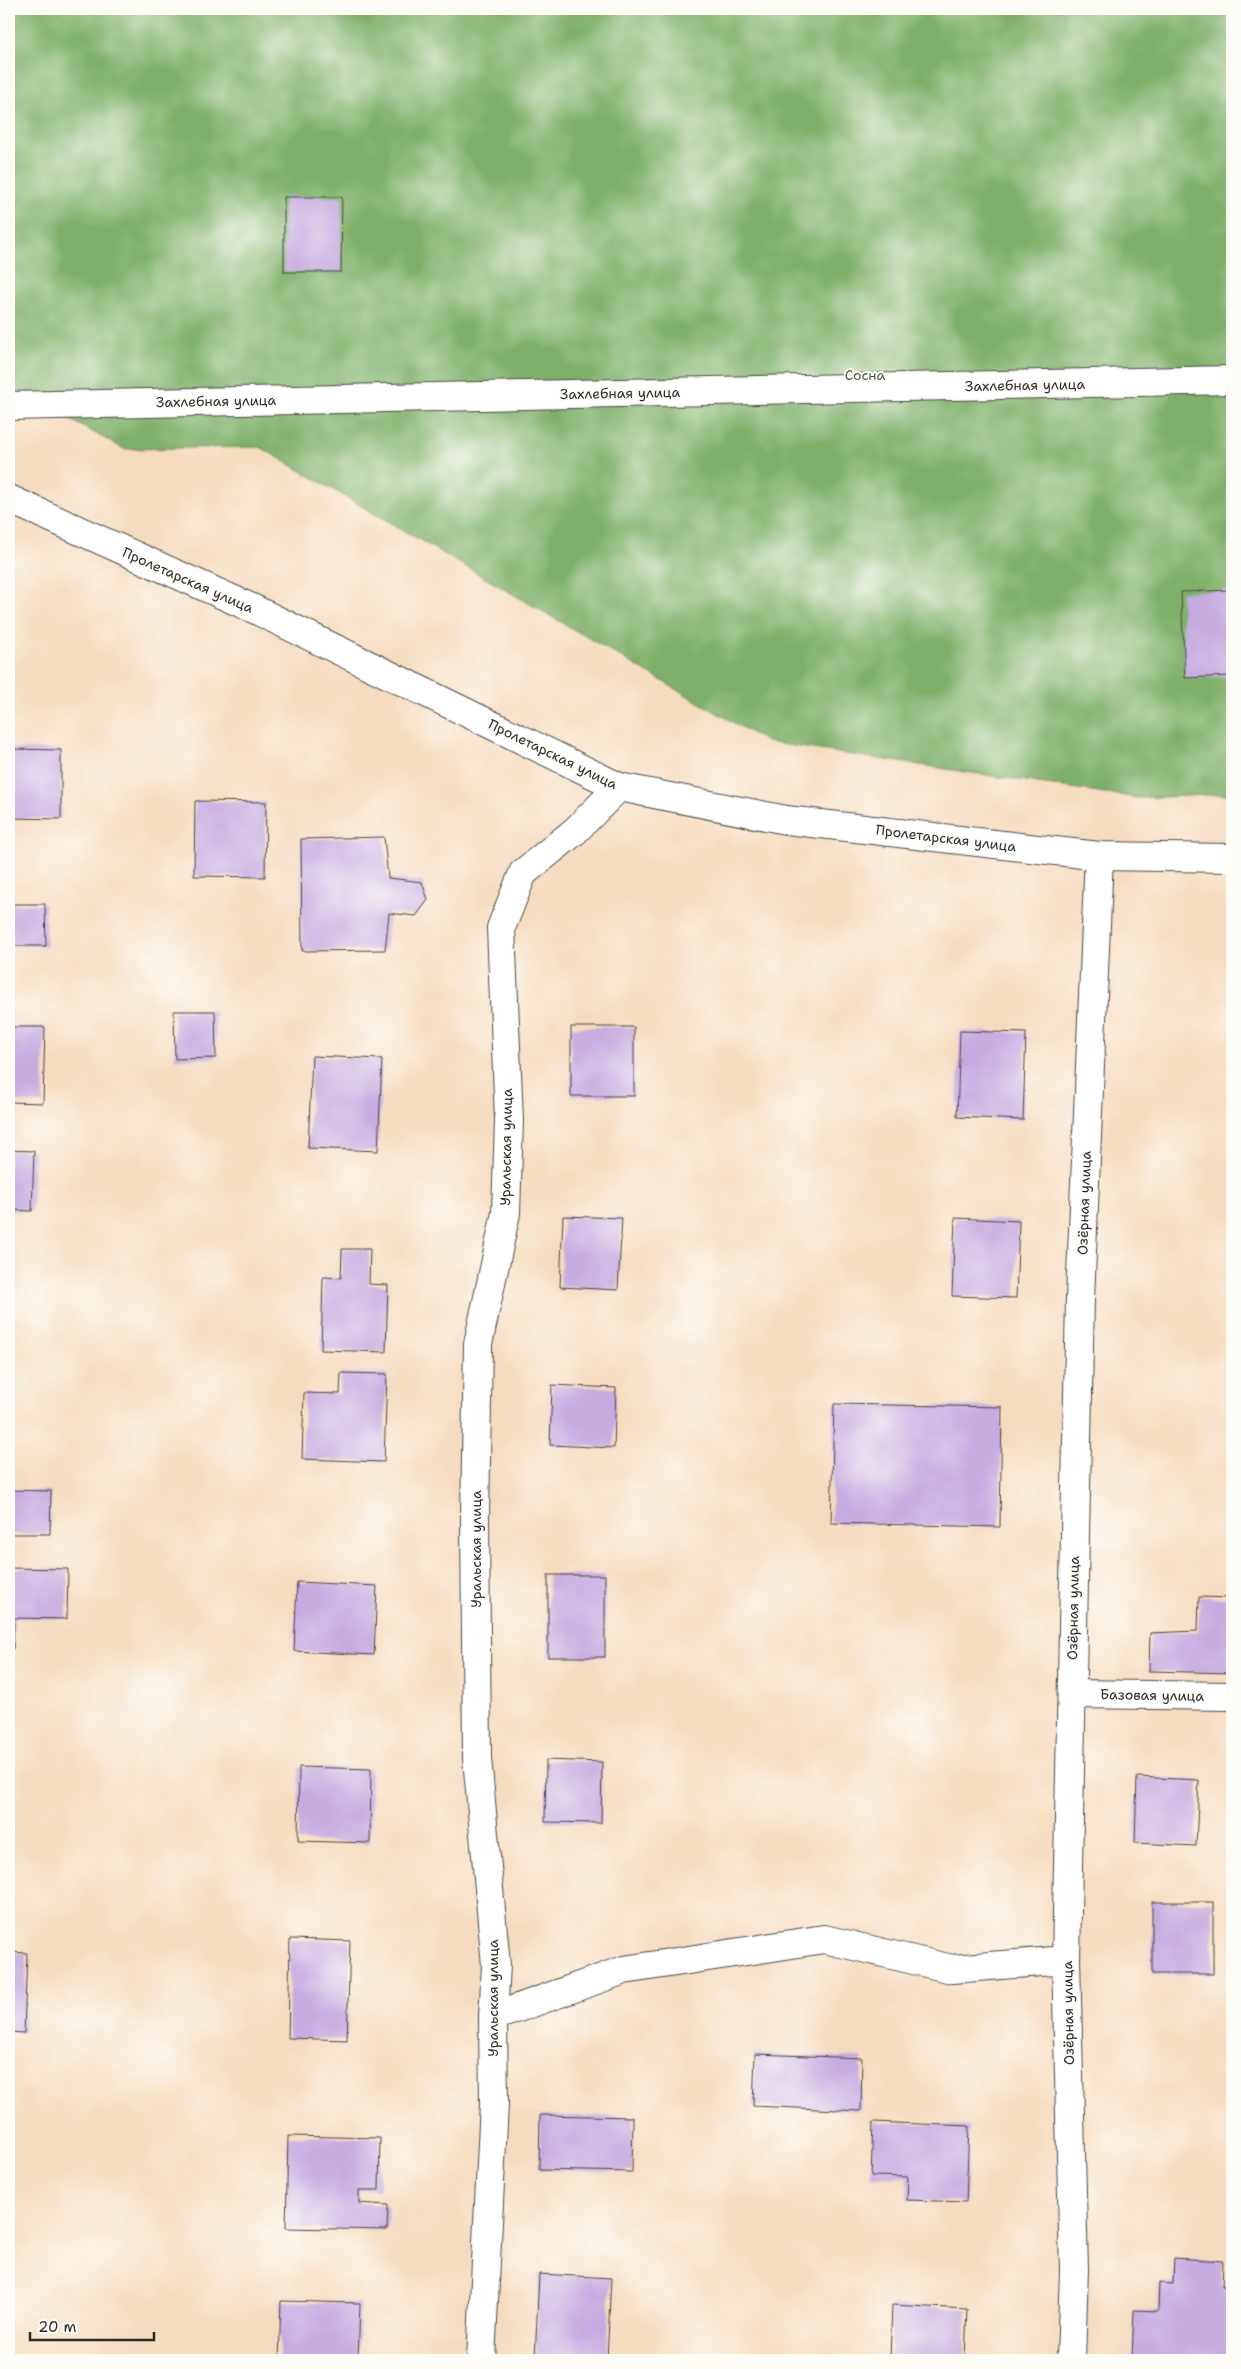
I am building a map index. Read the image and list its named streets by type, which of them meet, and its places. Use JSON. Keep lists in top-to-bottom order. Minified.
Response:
{"streets":{"street":["Захлебная улица","Пролетарская улица","Уральская улица","Озёрная улица","Базовая улица"]},"crossings":[["Пролетарская улица","Уральская улица"],["Пролетарская улица","Озёрная улица"],["Озёрная улица","Базовая улица"]],"parks":["Сосна"],"scale_bar":"20 m"}
